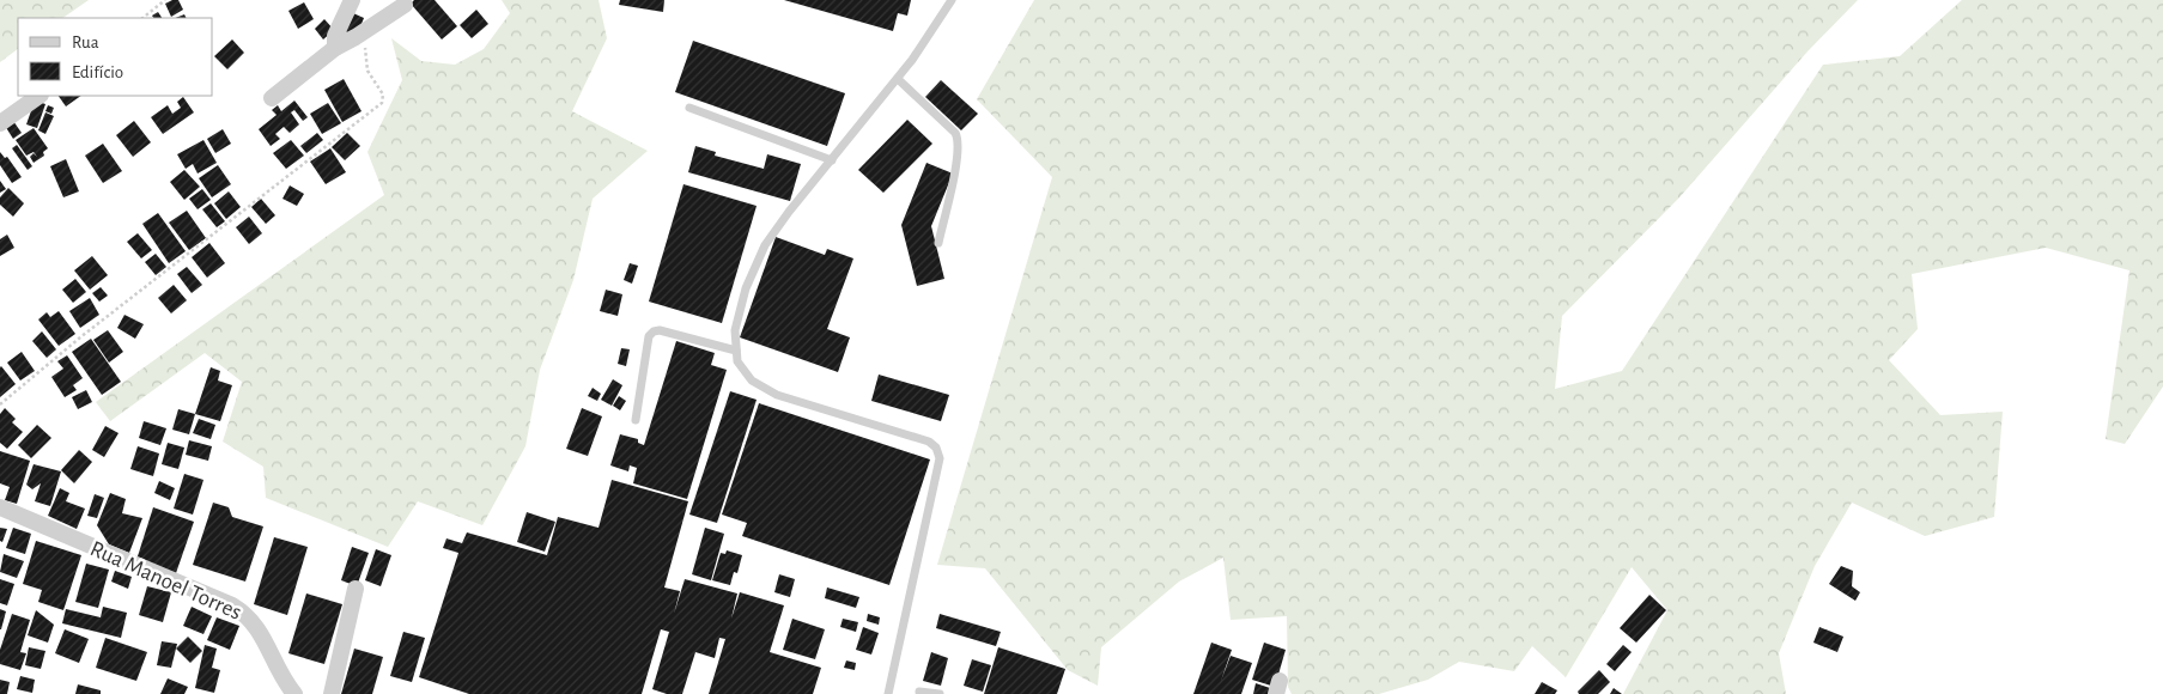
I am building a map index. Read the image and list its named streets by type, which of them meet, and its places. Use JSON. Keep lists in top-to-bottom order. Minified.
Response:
{"streets":{"street":["Rua Manoel Torres"]},"legend":["Rua","Edifício"]}
